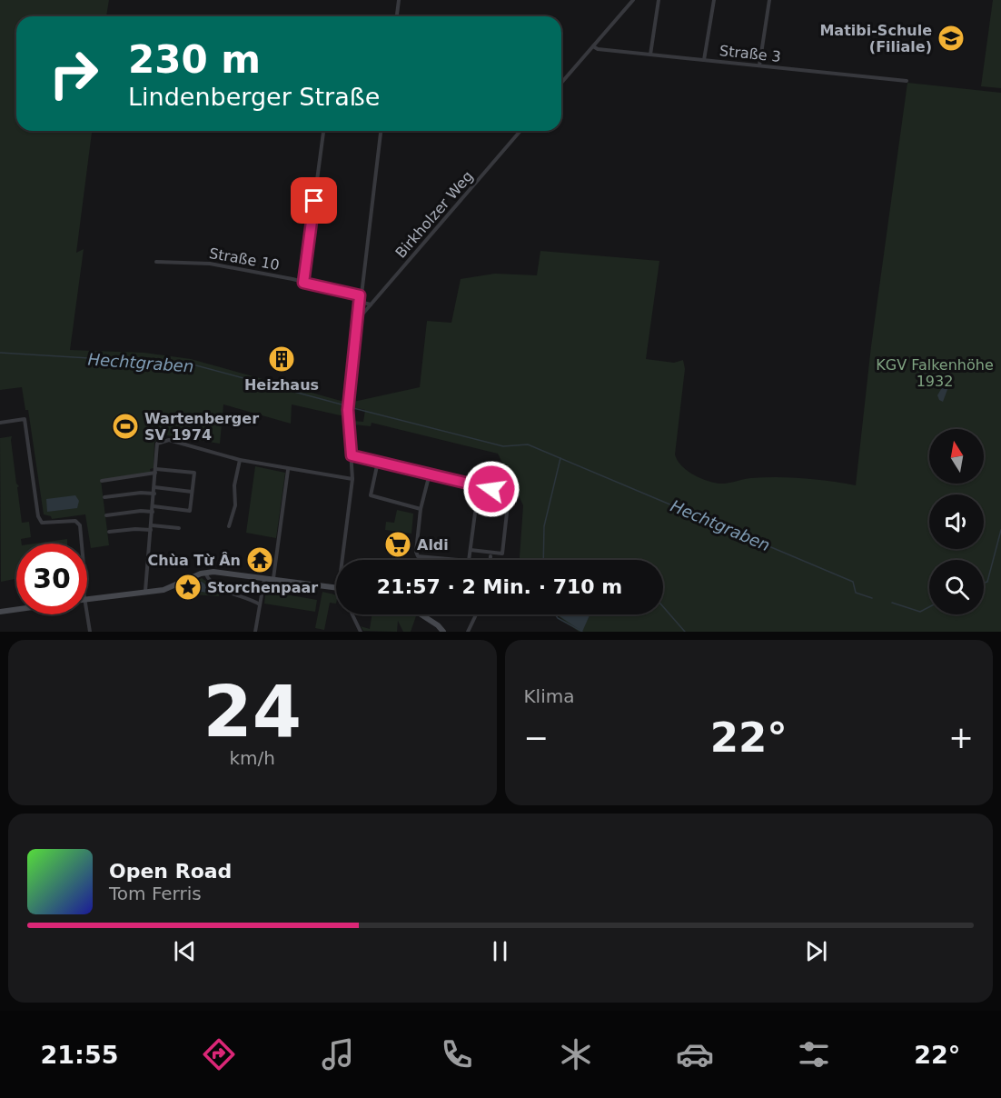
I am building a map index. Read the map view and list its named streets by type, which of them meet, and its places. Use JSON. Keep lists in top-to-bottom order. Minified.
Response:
{"streets":{"street":["Straße 3","Birkholzer Weg","Straße 10"]},"water":["Hechtgraben"],"parks":["KGV Falkenhöhe 1932"],"places":{"school or university":["Matibi-Schule (Filiale)"],"building":["Heizhaus"],"sports":["Wartenberger SV 1974"],"supermarket":["Aldi"],"temple":["Chùa Từ Ân"],"place":["Storchenpaar"]},"north":"top","page":{"turn":["230 m","Lindenberger Straße"],"limit":"30","trip":"21:57 · 2 Min. · 710 m","tile":[["24","km/h"],"Klima"],"heat":["−","22°","+"],"song":["Open Road","Tom Ferris"],"tabs":["21:55","22°"]}}
